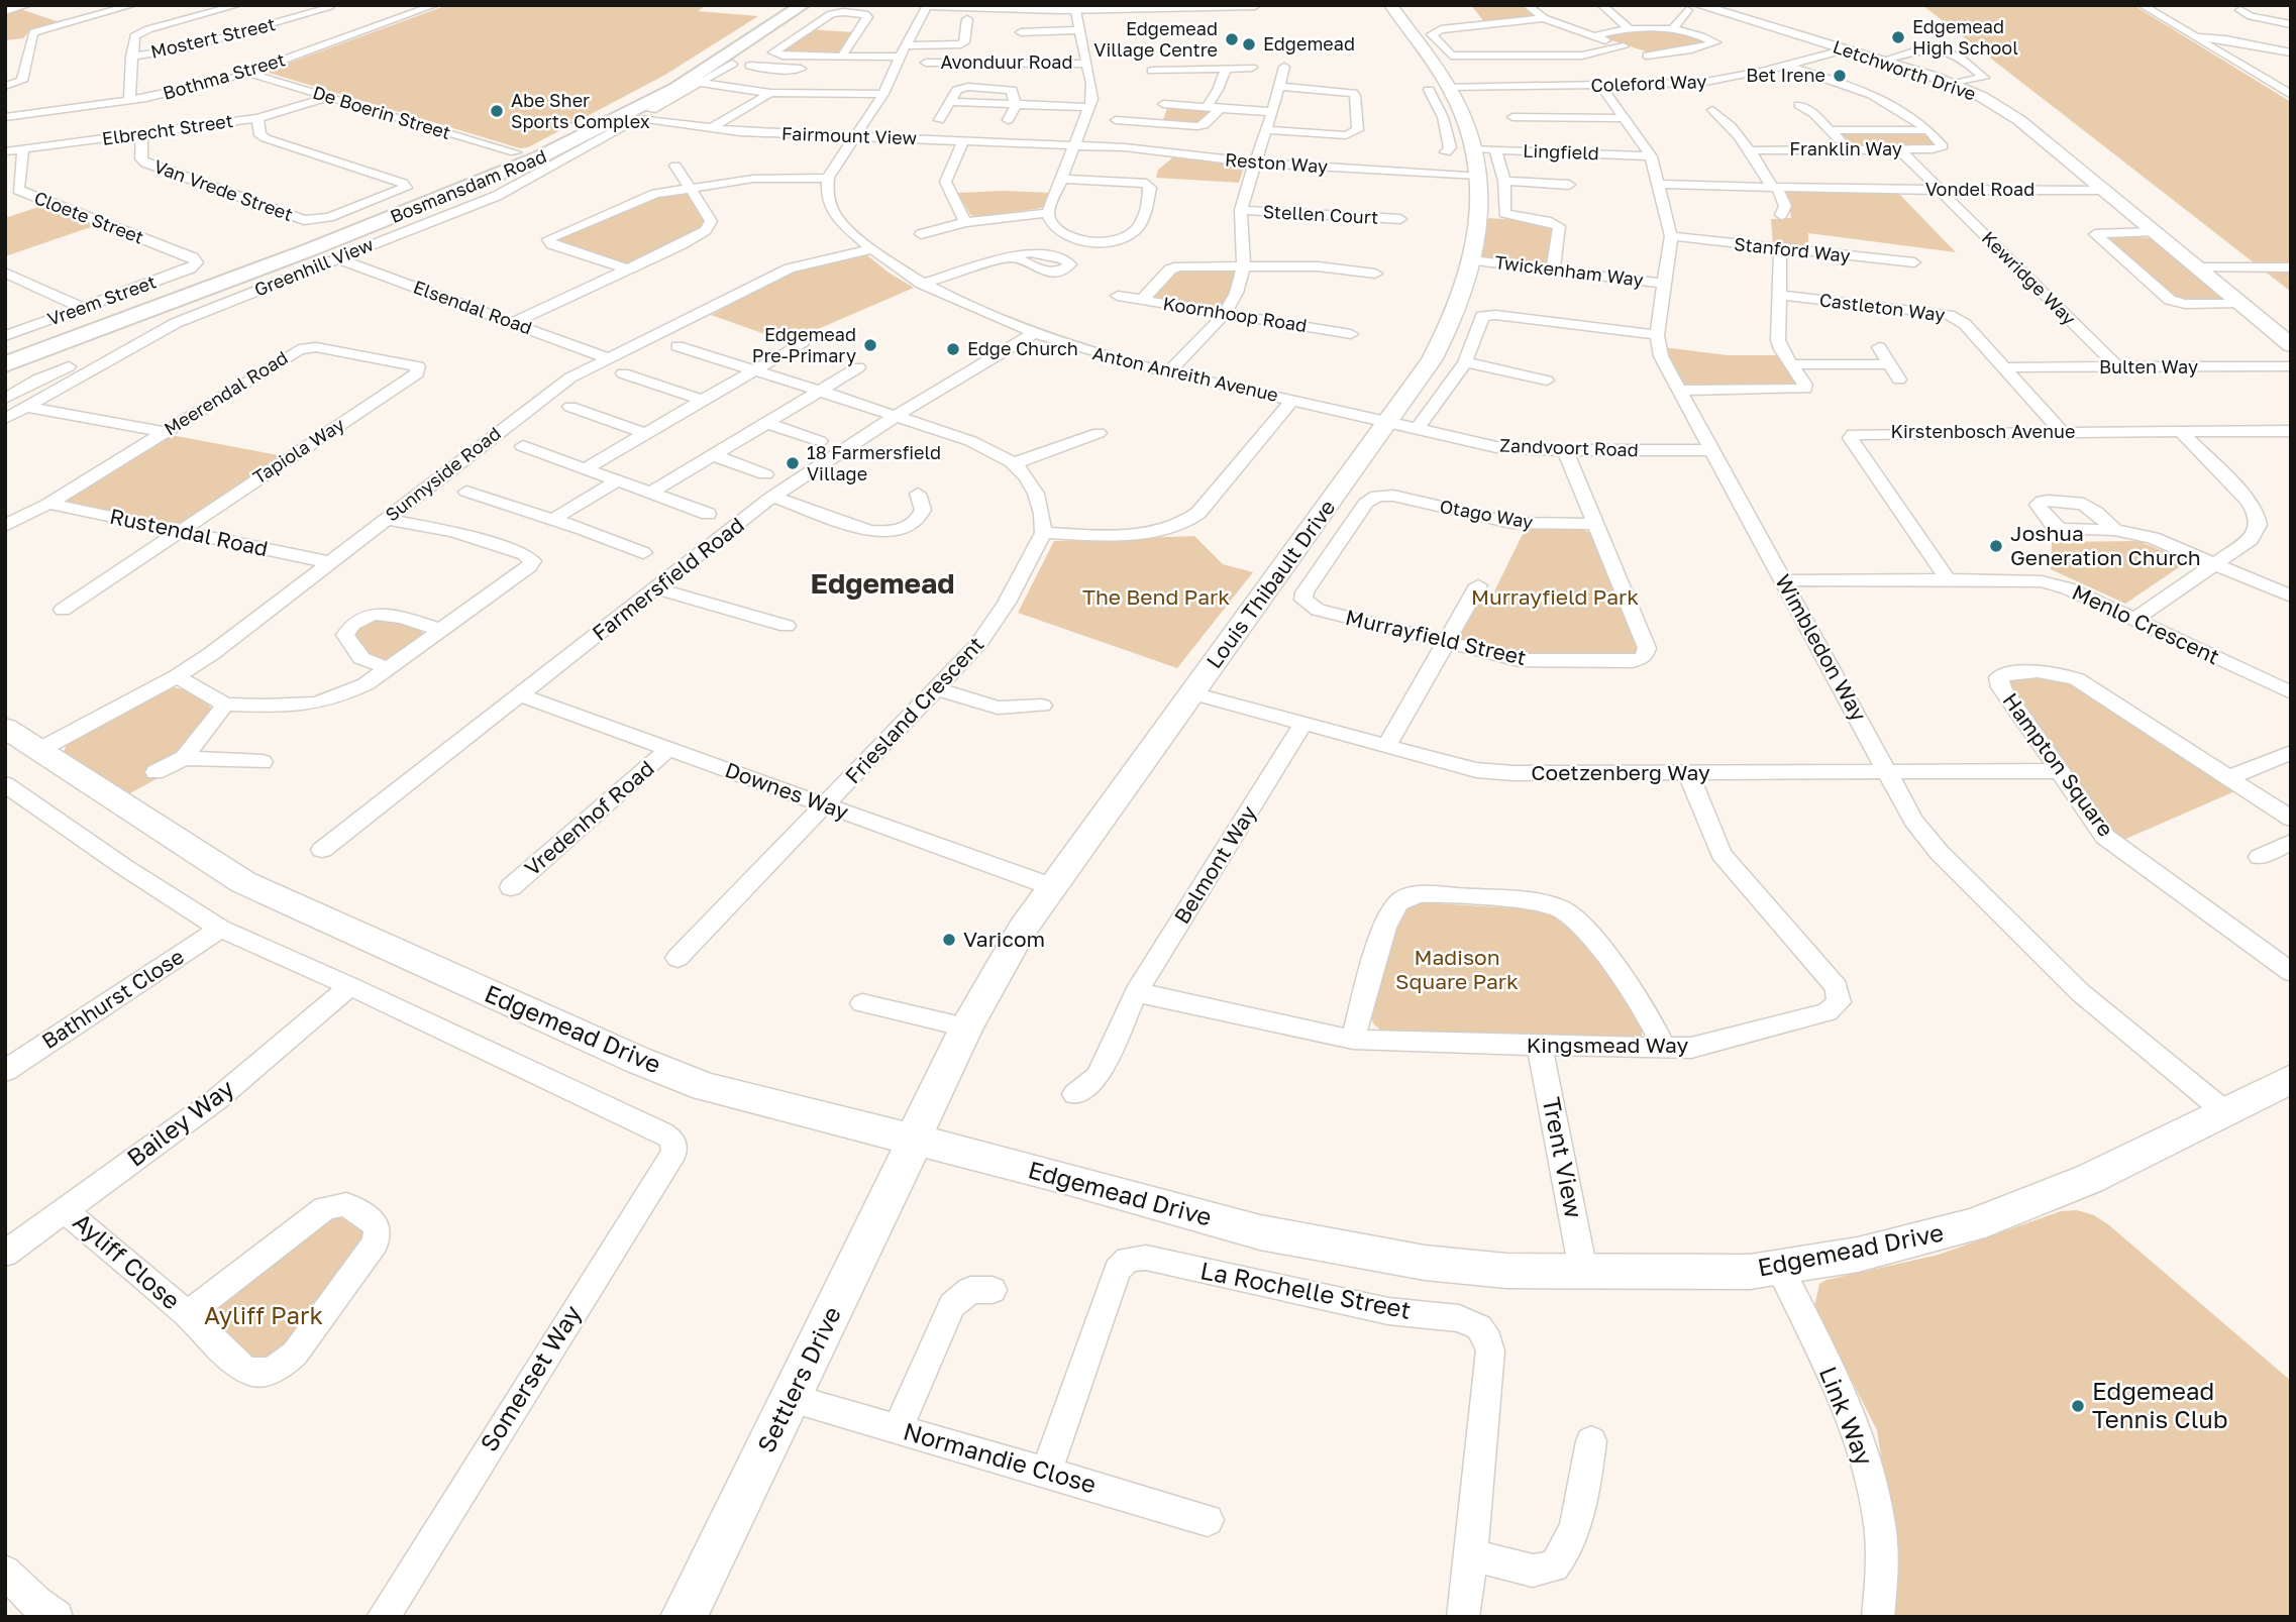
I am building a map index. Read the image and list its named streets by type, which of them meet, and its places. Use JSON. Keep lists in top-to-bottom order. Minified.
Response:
{"streets":{"main road":["Bosmansdam Road"],"street":["Mostert Street","Avonduur Road","Letchworth Drive","Bothma Street","Coleford Way","De Boerin Street","Elbrecht Street","Fairmount View","Franklin Way","Lingfield","Reston Way","Vondel Road","Van Vrede Street","Stellen Court","Cloete Street","Stanford Way","Greenhill View","Twickenham Way","Kewridge Way","Vreem Street","Elsendal Road","Castleton Way","Koornhoop Road","Bulten Way","Anton Anreith Avenue","Meerendal Road","Kirstenbosch Avenue","Zandvoort Road","Tapiola Way","Sunnyside Road","Otago Way","Rustendal Road","Farmersfield Road","Louis Thibault Drive","Menlo Crescent","Murrayfield Street","Wimbledon Way","Friesland Crescent","Hampton Square","Coetzenberg Way","Downes Way","Vredenhof Road","Belmont Way","Bathhurst Close","Edgemead Drive","Kingsmead Way","Bailey Way","Trent View","Ayliff Close","La Rochelle Street","Somerset Way","Settlers Drive","Link Way","Normandie Close"]},"crossings":[["Letchworth Drive","Coleford Way"],["Letchworth Drive","Vondel Road"],["Bothma Street","De Boerin Street"],["Coleford Way","Louis Thibault Drive"],["Coleford Way","Wimbledon Way"],["De Boerin Street","Elbrecht Street"],["Elbrecht Street","Van Vrede Street"],["Elbrecht Street","Cloete Street"],["Fairmount View","Reston Way"],["Fairmount View","Bosmansdam Road"],["Fairmount View","Greenhill View"],["Franklin Way","Kewridge Way"],["Lingfield","Louis Thibault Drive"],["Lingfield","Wimbledon Way"],["Reston Way","Louis Thibault Drive"],["Bosmansdam Road","Greenhill View"],["Vondel Road","Kewridge Way"],["Vondel Road","Wimbledon Way"],["Cloete Street","Vreem Street"],["Stanford Way","Wimbledon Way"],["Greenhill View","Elsendal Road"],["Twickenham Way","Louis Thibault Drive"],["Twickenham Way","Wimbledon Way"],["Kewridge Way","Bulten Way"],["Elsendal Road","Sunnyside Road"],["Castleton Way","Bulten Way"],["Castleton Way","Kirstenbosch Avenue"],["Anton Anreith Avenue","Zandvoort Road"],["Anton Anreith Avenue","Sunnyside Road"],["Anton Anreith Avenue","Farmersfield Road"],["Anton Anreith Avenue","Louis Thibault Drive"],["Meerendal Road","Tapiola Way"],["Meerendal Road","Rustendal Road"],["Kirstenbosch Avenue","Menlo Crescent"],["Zandvoort Road","Louis Thibault Drive"],["Zandvoort Road","Murrayfield Street"],["Zandvoort Road","Wimbledon Way"],["Tapiola Way","Rustendal Road"],["Sunnyside Road","Rustendal Road"],["Sunnyside Road","Edgemead Drive"],["Otago Way","Murrayfield Street"],["Farmersfield Road","Downes Way"],["Louis Thibault Drive","Coetzenberg Way"],["Louis Thibault Drive","Downes Way"],["Louis Thibault Drive","Edgemead Drive"],["Louis Thibault Drive","Settlers Drive"],["Menlo Crescent","Wimbledon Way"],["Wimbledon Way","Coetzenberg Way"],["Wimbledon Way","Edgemead Drive"],["Friesland Crescent","Downes Way"],["Hampton Square","Coetzenberg Way"],["Coetzenberg Way","Belmont Way"],["Coetzenberg Way","Kingsmead Way"],["Downes Way","Vredenhof Road"],["Belmont Way","Kingsmead Way"],["Edgemead Drive","Trent View"],["Edgemead Drive","Settlers Drive"],["Edgemead Drive","Link Way"],["Kingsmead Way","Trent View"],["Bailey Way","Ayliff Close"],["Bailey Way","Somerset Way"],["La Rochelle Street","Normandie Close"],["Settlers Drive","Normandie Close"]],"districts":["Edgemead"],"parks":["The Bend Park","Murrayfield Park","Madison Square Park","Ayliff Park"],"places":["Edgemead High School","Edgemead Village Centre","Edgemead","Bet Irene","Abe Sher Sports Complex","Edgemead Pre-Primary","Edge Church","18 Farmersfield Village","Joshua Generation Church","Varicom","Edgemead Tennis Club"]}
